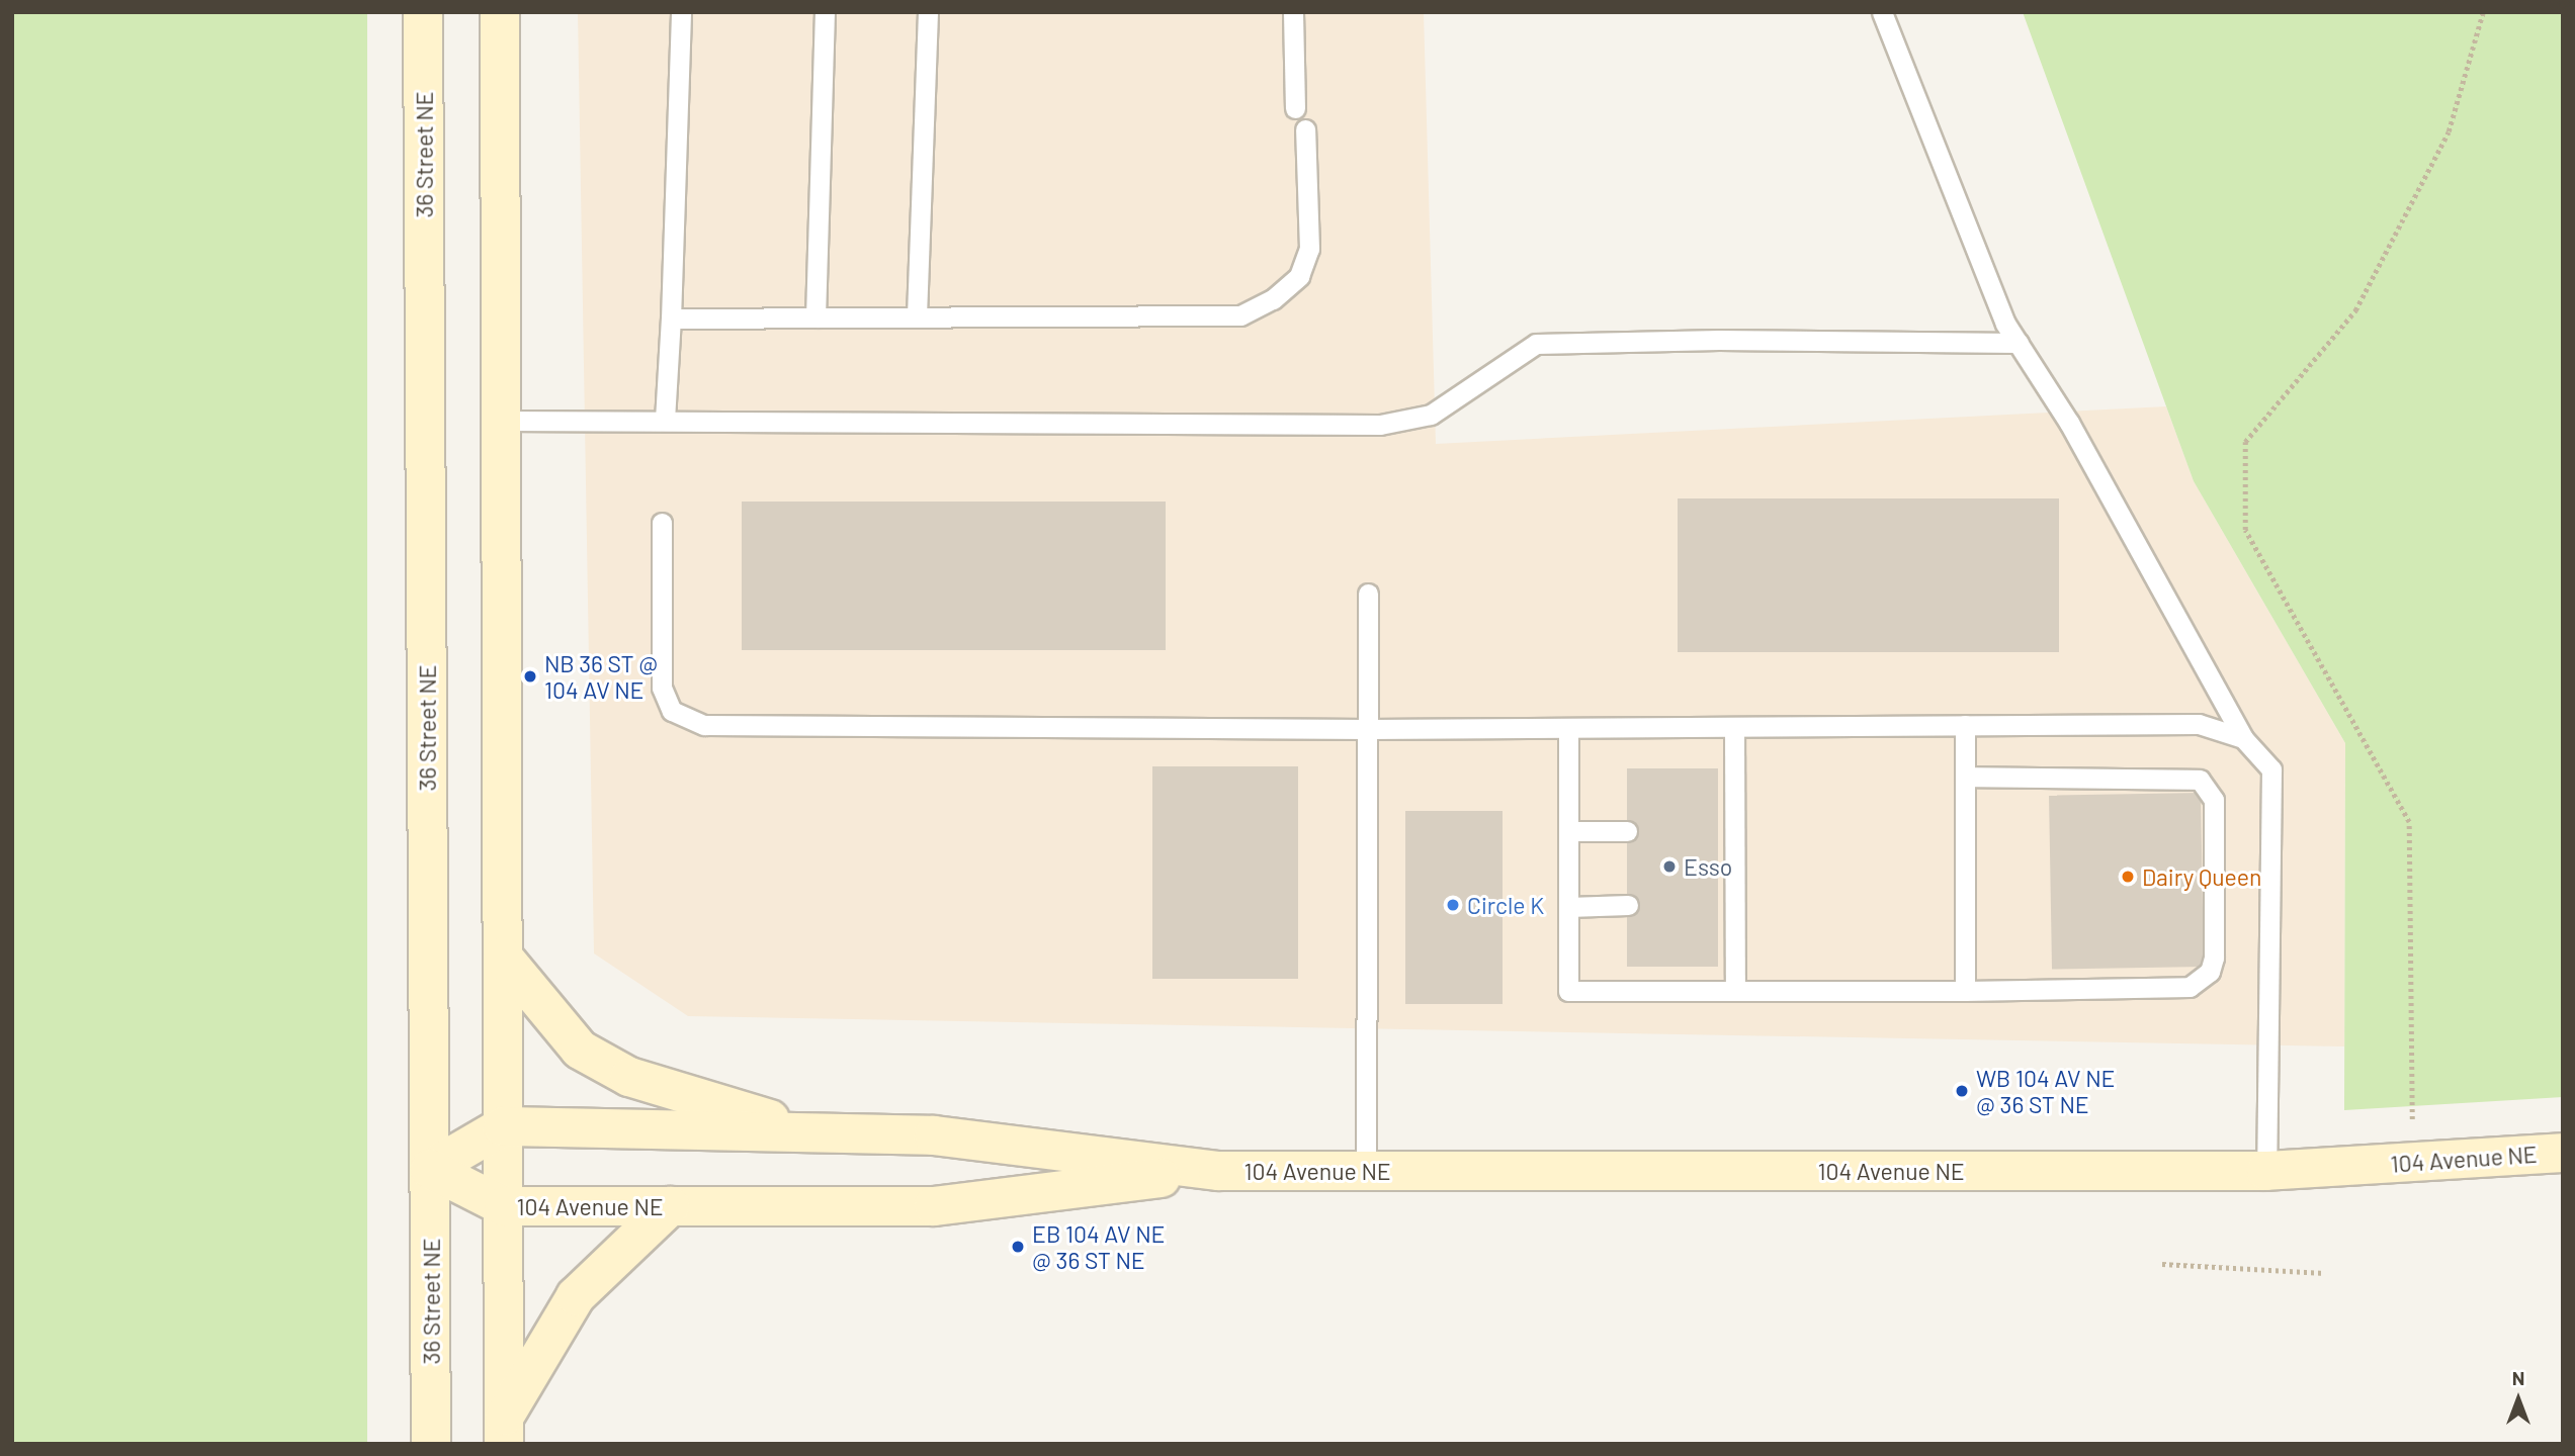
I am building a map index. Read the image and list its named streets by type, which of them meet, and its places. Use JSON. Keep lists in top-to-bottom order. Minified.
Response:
{"streets":{"street":["36 Street NE","104 Avenue NE"]},"crossings":[["36 Street NE","104 Avenue NE"]],"places":["NB 36 ST @ 104 AV NE","Esso","Dairy Queen","Circle K","WB 104 AV NE @ 36 ST NE","EB 104 AV NE @ 36 ST NE"],"north":"top"}
